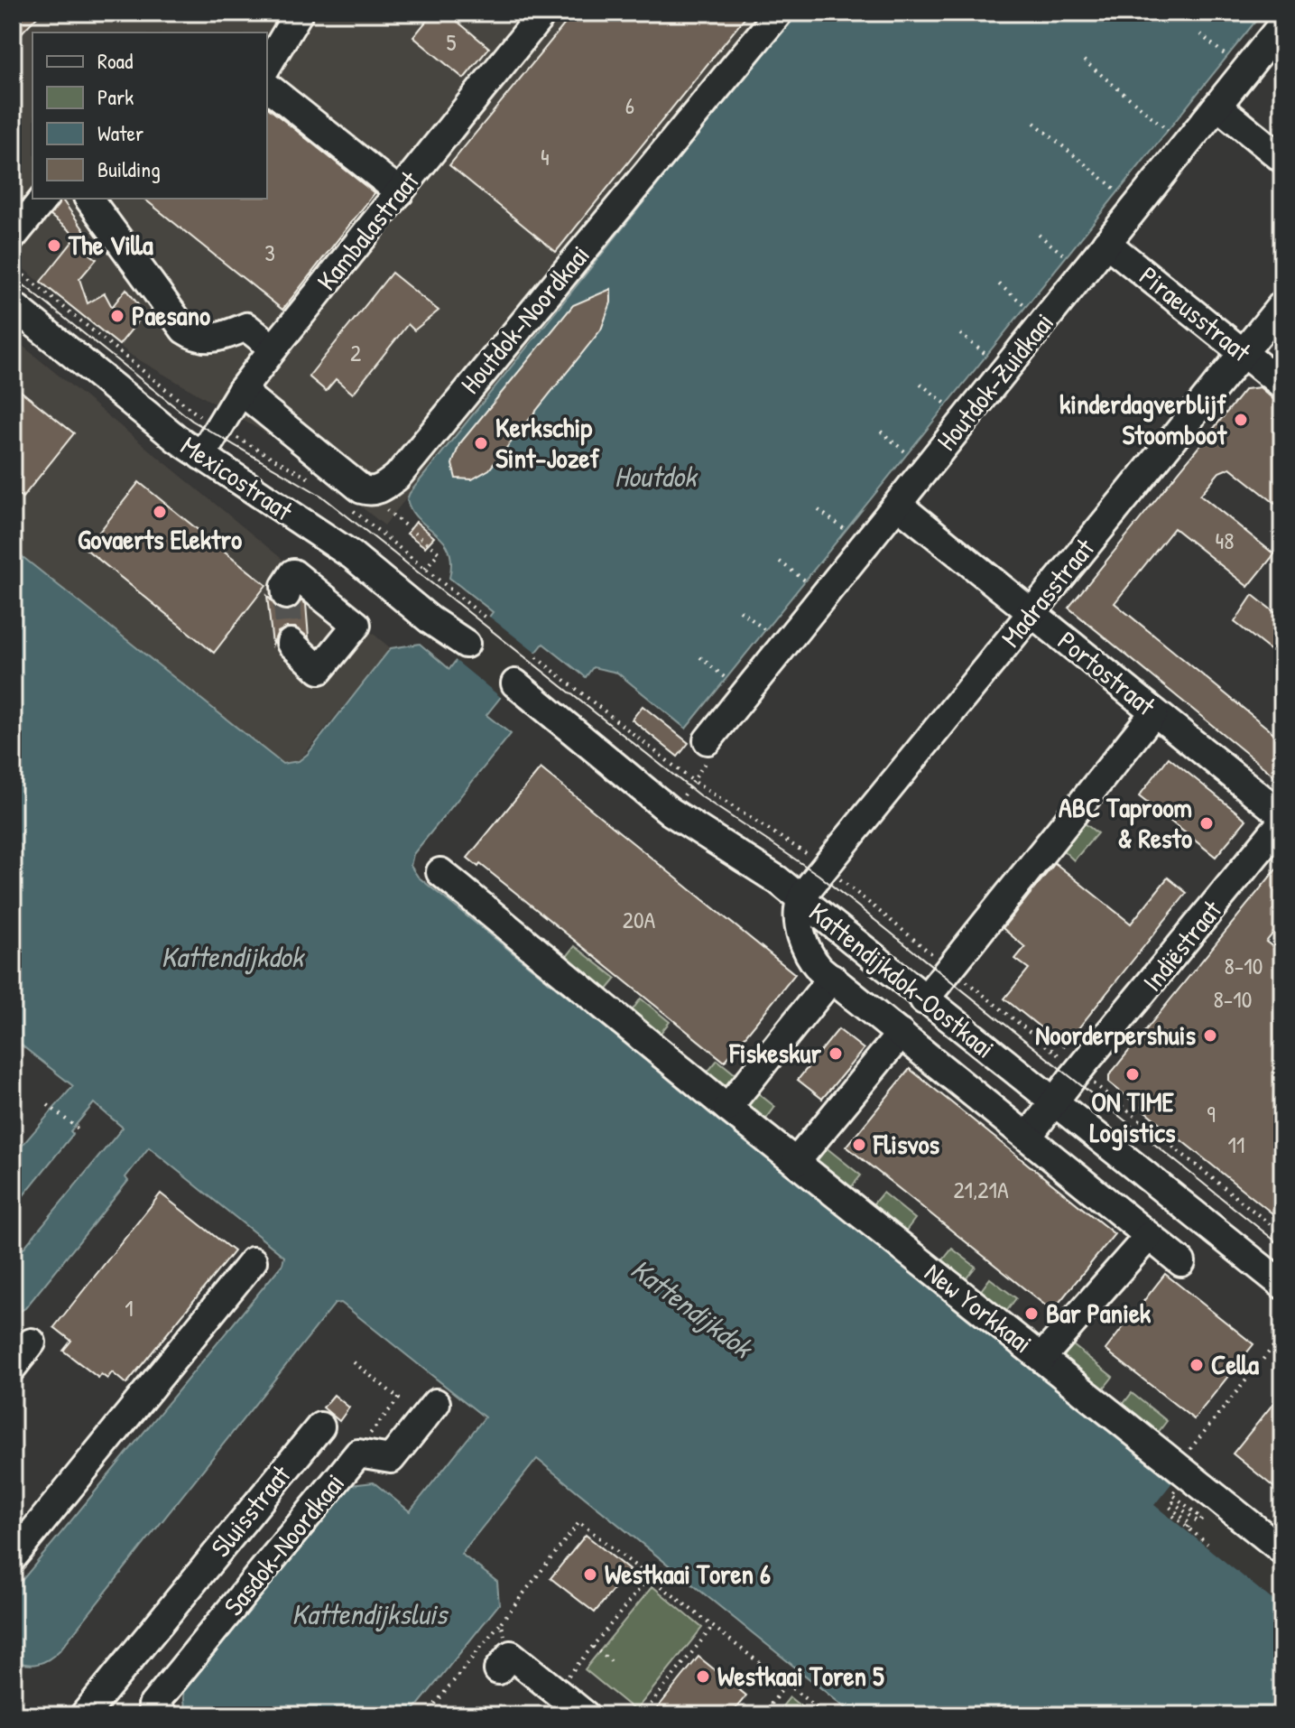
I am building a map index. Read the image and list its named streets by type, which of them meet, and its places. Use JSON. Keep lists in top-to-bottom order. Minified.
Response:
{"streets":{"street":["Kambalastraat","Piraeusstraat","Houtdok-Noordkaai","Houtdok-Zuidkaai","Mexicostraat","Madrasstraat","Portostraat","Indiëstraat","Kattendijkdok-Oostkaai","New Yorkkaai","Sluisstraat","Sasdok-Noordkaai"]},"crossings":[["Kambalastraat","Houtdok-Noordkaai"],["Kambalastraat","Mexicostraat"],["Piraeusstraat","Houtdok-Zuidkaai"],["Piraeusstraat","Madrasstraat"],["Houtdok-Zuidkaai","Portostraat"],["Madrasstraat","Portostraat"],["Madrasstraat","Kattendijkdok-Oostkaai"],["Indiëstraat","Kattendijkdok-Oostkaai"]],"water":["Houtdok","Kattendijkdok","Kattendijksluis"],"places":["The Villa","Paesano","kinderdagverblijf Stoomboot","Kerkschip Sint-Jozef","Govaerts Elektro","ABC Taproom & Resto","Noorderpershuis","Fiskeskur","ON TIME Logistics","Flisvos","Bar Paniek","Cella","Westkaai Toren 6","Westkaai Toren 5"],"house_numbers":["5","6","4","3","2","48","20A","8-10","8-10","9","11","21,21A","1"],"legend":["Road","Park","Water","Building"]}
